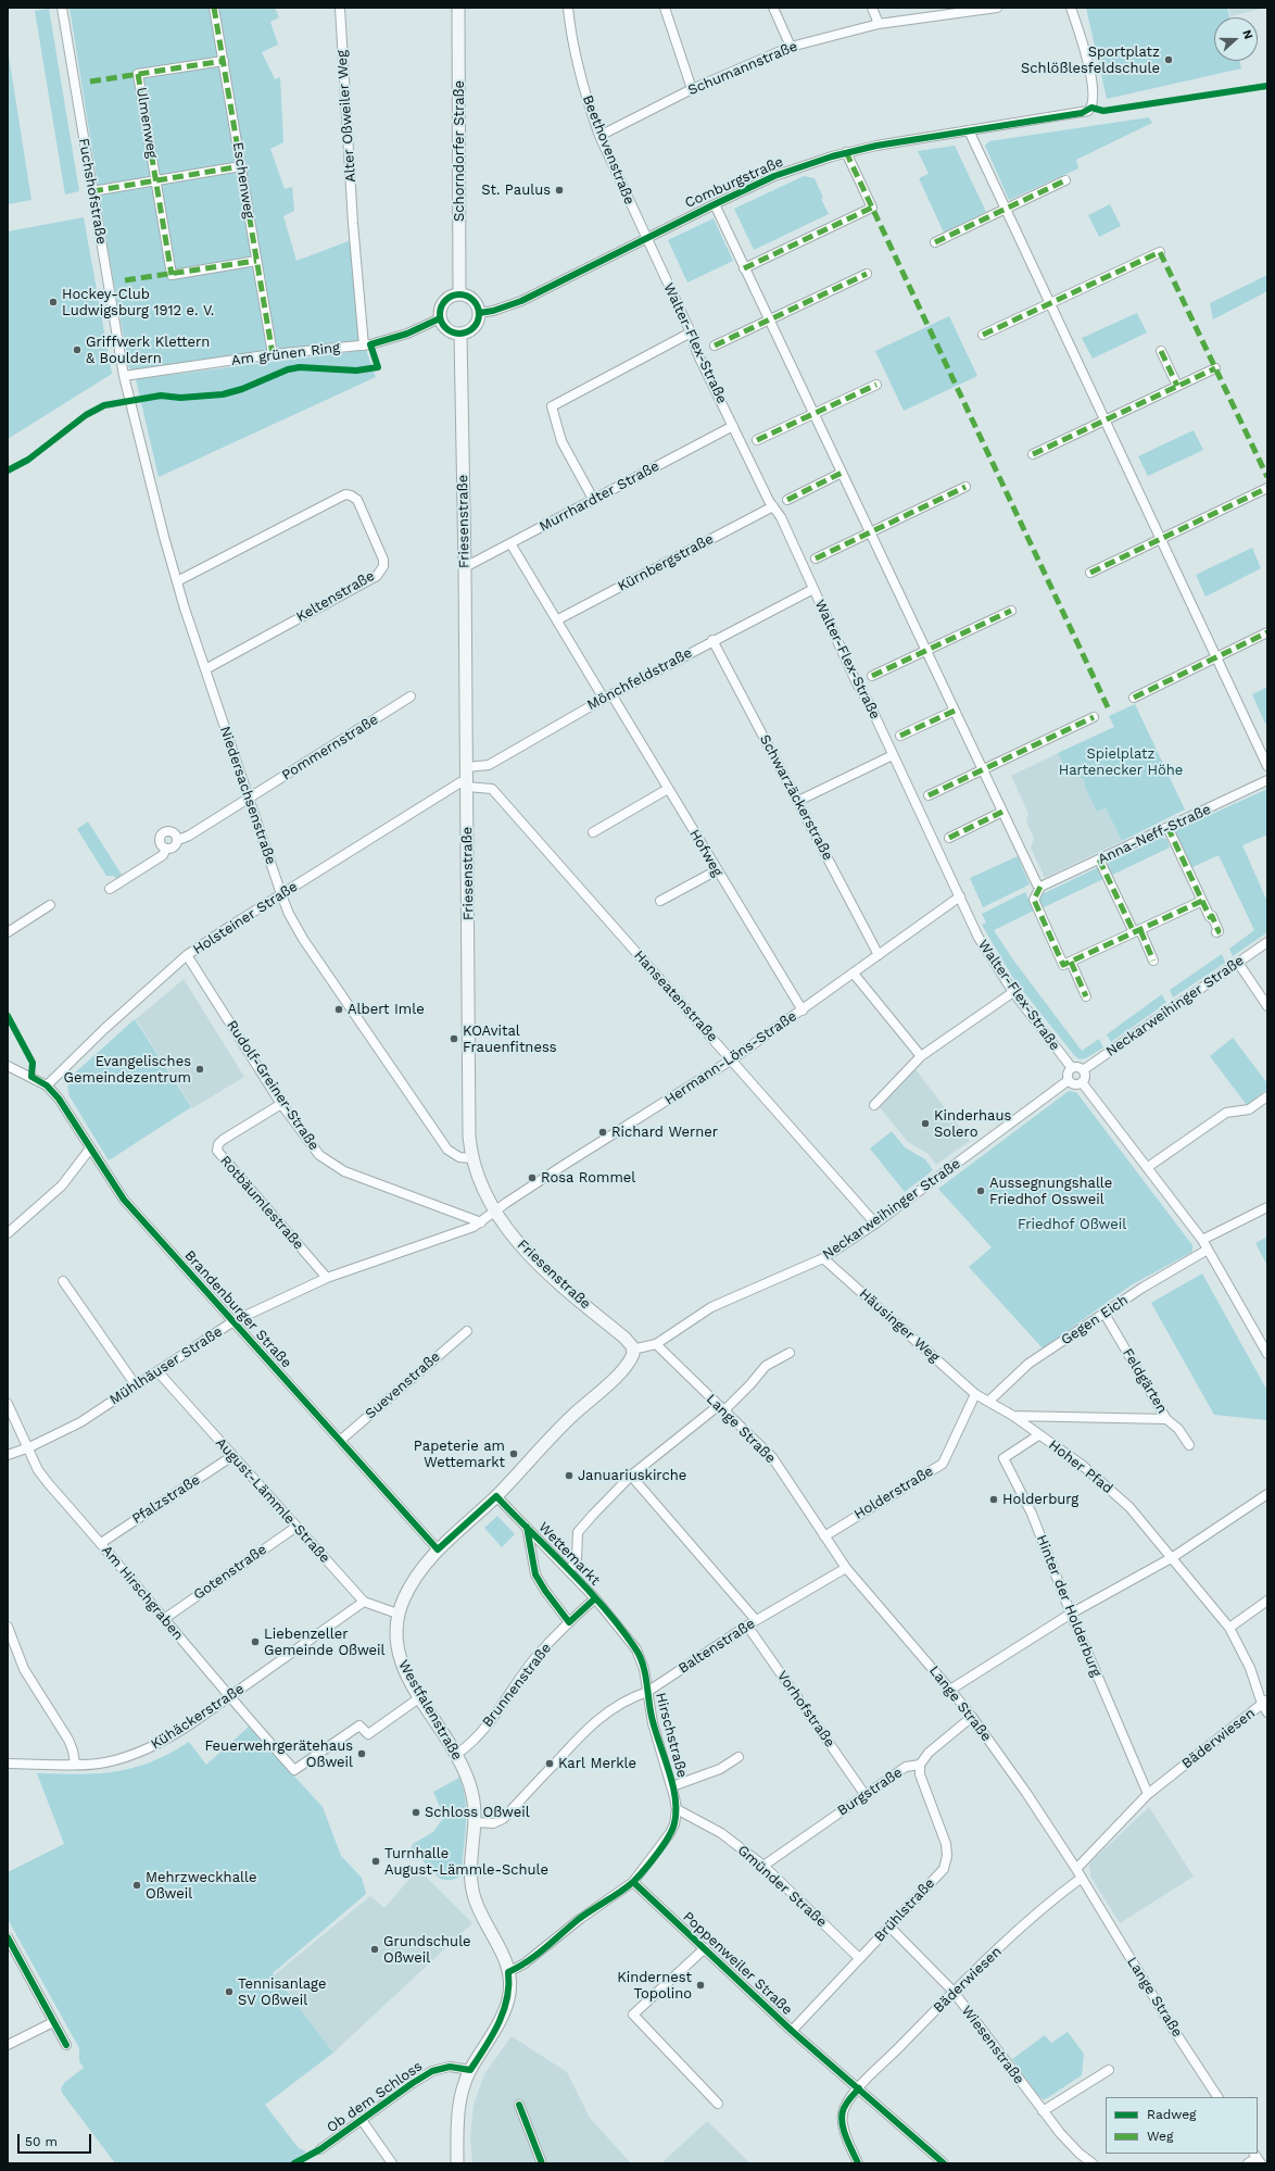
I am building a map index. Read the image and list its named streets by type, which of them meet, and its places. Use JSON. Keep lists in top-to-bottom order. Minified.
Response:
{"streets":{"main road":["Schorndorfer Straße","Friesenstraße","Westfalenstraße"],"street":["Schumannstraße","Alter Oßweiler Weg","Ulmenweg","Beethovenstraße","Eschenweg","Comburgstraße","Fuchshofstraße","Walter-Flex-Straße","Am grünen Ring","Murrhardter Straße","Kürnbergstraße","Keltenstraße","Mönchfeldstraße","Pommernstraße","Niedersachsenstraße","Schwarzäckerstraße","Anna-Neff-Straße","Hofweg","Holsteiner Straße","Hanseatenstraße","Neckarweihinger Straße","Hermann-Löns-Straße","Rudolf-Greiner-Straße","Rotbäumlestraße","Brandenburger Straße","Gegen Eich","Häusinger Weg","Mühlhäuser Straße","Feldgärten","Suevenstraße","Lange Straße","Hoher Pfad","Holderstraße","Pfalzstraße","August-Lämmle-Straße","Wettemarkt","Gotenstraße","Am Hirschgraben","Hinter der Holderburg","Baltenstraße","Brunnenstraße","Vorhofstraße","Kühäckerstraße","Hirschstraße","Bäderwiesen","Burgstraße","Gmünder Straße","Brühlstraße","Poppenweiler Straße","Wiesenstraße","Ob dem Schloss"]},"crossings":[["Schumannstraße","Beethovenstraße"],["Alter Oßweiler Weg","Am grünen Ring"],["Ulmenweg","Eschenweg"],["Beethovenstraße","Comburgstraße"],["Beethovenstraße","Walter-Flex-Straße"],["Schorndorfer Straße","Comburgstraße"],["Schorndorfer Straße","Am grünen Ring"],["Schorndorfer Straße","Friesenstraße"],["Eschenweg","Am grünen Ring"],["Comburgstraße","Walter-Flex-Straße"],["Comburgstraße","Am grünen Ring"],["Comburgstraße","Friesenstraße"],["Fuchshofstraße","Am grünen Ring"],["Fuchshofstraße","Niedersachsenstraße"],["Walter-Flex-Straße","Murrhardter Straße"],["Walter-Flex-Straße","Kürnbergstraße"],["Walter-Flex-Straße","Mönchfeldstraße"],["Walter-Flex-Straße","Neckarweihinger Straße"],["Walter-Flex-Straße","Hermann-Löns-Straße"],["Am grünen Ring","Friesenstraße"],["Am grünen Ring","Niedersachsenstraße"],["Murrhardter Straße","Friesenstraße"],["Murrhardter Straße","Hofweg"],["Friesenstraße","Mönchfeldstraße"],["Friesenstraße","Niedersachsenstraße"],["Friesenstraße","Holsteiner Straße"],["Friesenstraße","Hanseatenstraße"],["Friesenstraße","Neckarweihinger Straße"],["Friesenstraße","Hermann-Löns-Straße"],["Friesenstraße","Mühlhäuser Straße"],["Friesenstraße","Westfalenstraße"],["Kürnbergstraße","Hofweg"],["Keltenstraße","Niedersachsenstraße"],["Mönchfeldstraße","Schwarzäckerstraße"],["Mönchfeldstraße","Hofweg"],["Pommernstraße","Niedersachsenstraße"],["Niedersachsenstraße","Holsteiner Straße"],["Schwarzäckerstraße","Hermann-Löns-Straße"],["Hofweg","Hermann-Löns-Straße"],["Holsteiner Straße","Hanseatenstraße"],["Holsteiner Straße","Rudolf-Greiner-Straße"],["Holsteiner Straße","Brandenburger Straße"],["Hanseatenstraße","Neckarweihinger Straße"],["Hanseatenstraße","Hermann-Löns-Straße"],["Neckarweihinger Straße","Häusinger Weg"],["Neckarweihinger Straße","Lange Straße"],["Neckarweihinger Straße","Westfalenstraße"],["Hermann-Löns-Straße","Mühlhäuser Straße"],["Rudolf-Greiner-Straße","Rotbäumlestraße"],["Rudolf-Greiner-Straße","Mühlhäuser Straße"],["Rotbäumlestraße","Mühlhäuser Straße"],["Brandenburger Straße","Mühlhäuser Straße"],["Brandenburger Straße","Suevenstraße"],["Brandenburger Straße","Westfalenstraße"],["Gegen Eich","Feldgärten"],["Gegen Eich","Hoher Pfad"],["Häusinger Weg","Hoher Pfad"],["Häusinger Weg","Holderstraße"],["Mühlhäuser Straße","August-Lämmle-Straße"],["Mühlhäuser Straße","Am Hirschgraben"],["Lange Straße","Holderstraße"],["Lange Straße","Baltenstraße"],["Lange Straße","Bäderwiesen"],["Lange Straße","Burgstraße"],["Hoher Pfad","Holderstraße"],["Hoher Pfad","Hinter der Holderburg"],["Hoher Pfad","Bäderwiesen"],["Pfalzstraße","August-Lämmle-Straße"],["Pfalzstraße","Am Hirschgraben"],["August-Lämmle-Straße","Gotenstraße"],["August-Lämmle-Straße","Westfalenstraße"],["August-Lämmle-Straße","Kühäckerstraße"],["Wettemarkt","Brunnenstraße"],["Wettemarkt","Westfalenstraße"],["Wettemarkt","Hirschstraße"],["Gotenstraße","Am Hirschgraben"],["Am Hirschgraben","Westfalenstraße"],["Am Hirschgraben","Kühäckerstraße"],["Hinter der Holderburg","Bäderwiesen"],["Baltenstraße","Vorhofstraße"],["Baltenstraße","Westfalenstraße"],["Baltenstraße","Hirschstraße"],["Brunnenstraße","Westfalenstraße"],["Brunnenstraße","Hirschstraße"],["Vorhofstraße","Burgstraße"],["Westfalenstraße","Ob dem Schloss"],["Hirschstraße","Gmünder Straße"],["Hirschstraße","Poppenweiler Straße"],["Bäderwiesen","Poppenweiler Straße"],["Bäderwiesen","Wiesenstraße"],["Burgstraße","Gmünder Straße"],["Burgstraße","Brühlstraße"],["Gmünder Straße","Brühlstraße"],["Brühlstraße","Poppenweiler Straße"],["Brühlstraße","Wiesenstraße"]],"parks":["Spielplatz Hartenecker Höhe","Friedhof Oßweil"],"places":["Sportplatz Schlößlesfeldschule","St. Paulus","Hockey-Club Ludwigsburg 1912 e. V.","Griffwerk Klettern & Bouldern","Albert Imle","KOAvital Frauenfitness","Evangelisches Gemeindezentrum","Kinderhaus Solero","Richard Werner","Rosa Rommel","Aussegnungshalle Friedhof Ossweil","Papeterie am Wettemarkt","Januariuskirche","Holderburg","Liebenzeller Gemeinde Oßweil","Feuerwehrgerätehaus Oßweil","Karl Merkle","Schloss Oßweil","Turnhalle August-Lämmle-Schule","Mehrzweckhalle Oßweil","Grundschule Oßweil","Kindernest Topolino","Tennisanlage SV Oßweil"],"legend":["Radweg","Weg"],"scale_bar":"50 m","north":"right"}
